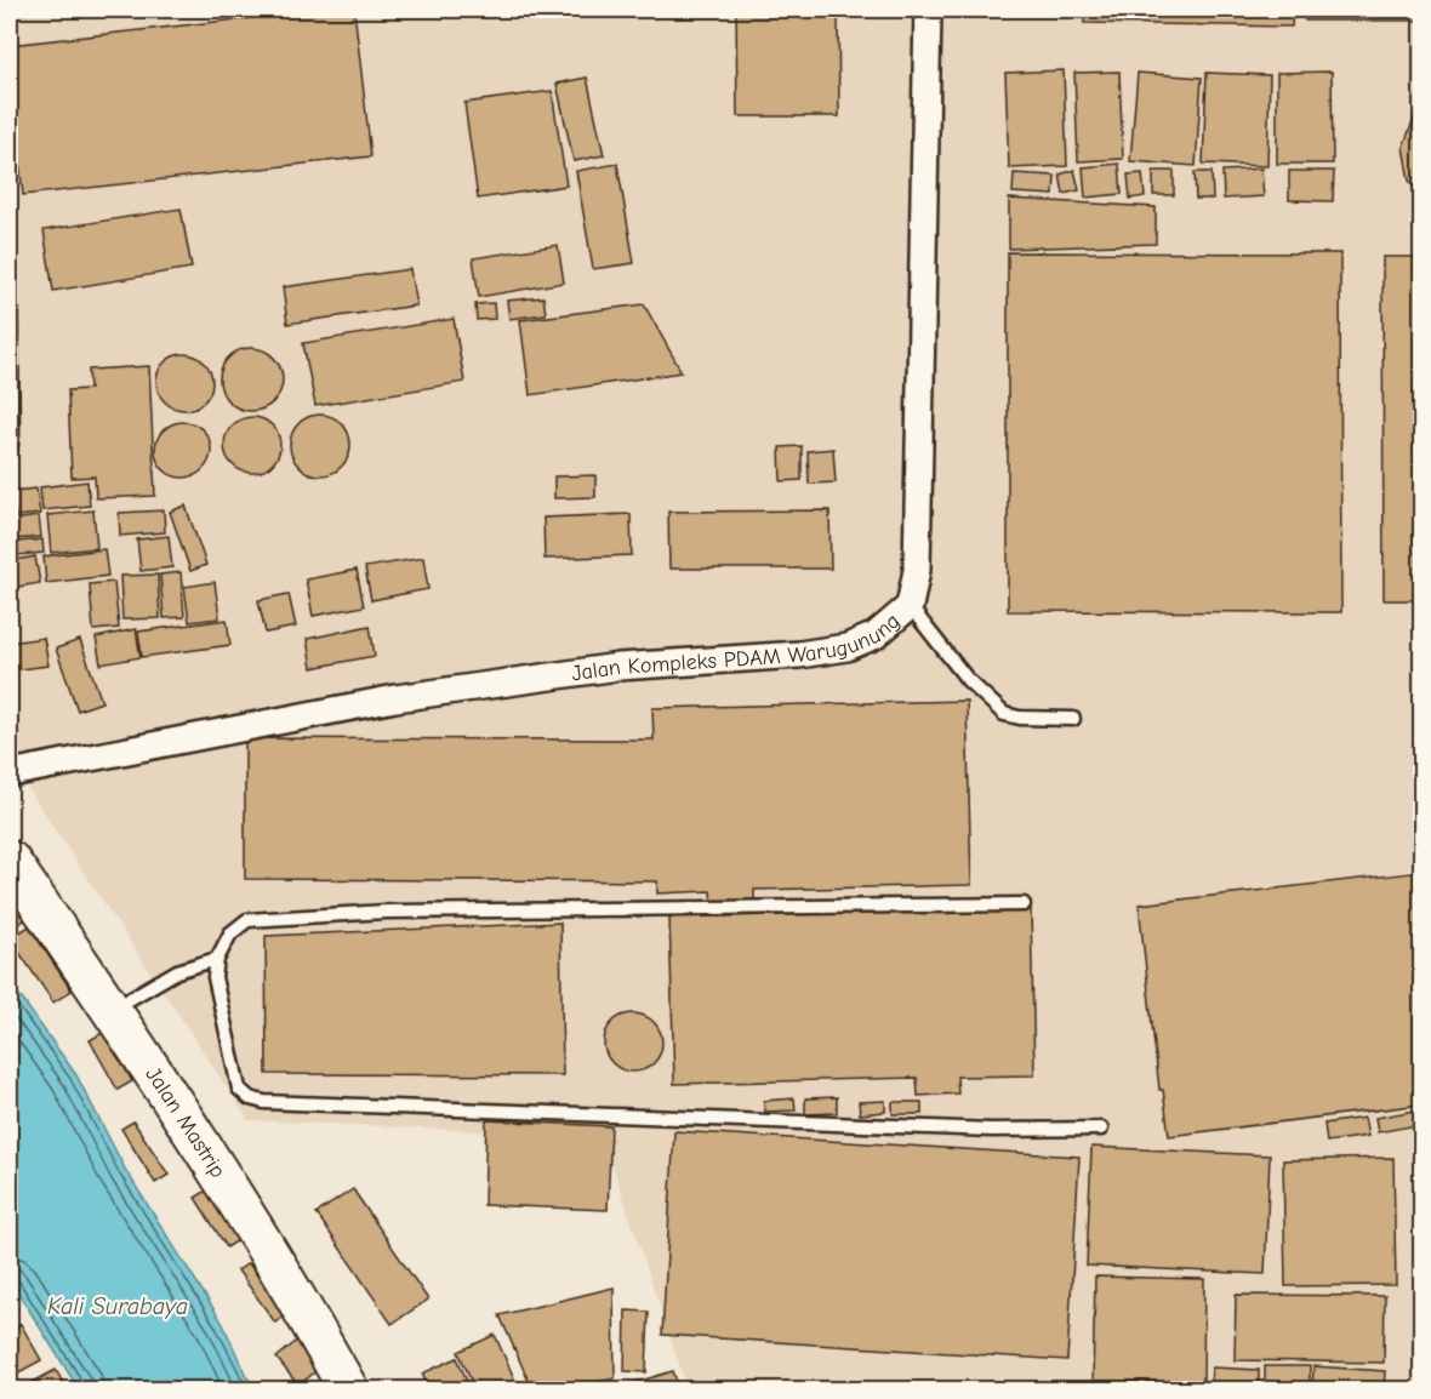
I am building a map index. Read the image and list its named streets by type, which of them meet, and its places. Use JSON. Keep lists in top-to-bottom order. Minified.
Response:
{"streets":{"main road":["Jalan Mastrip"],"street":["Jalan Kompleks PDAM Warugunung"]},"water":["Kali Surabaya"]}
